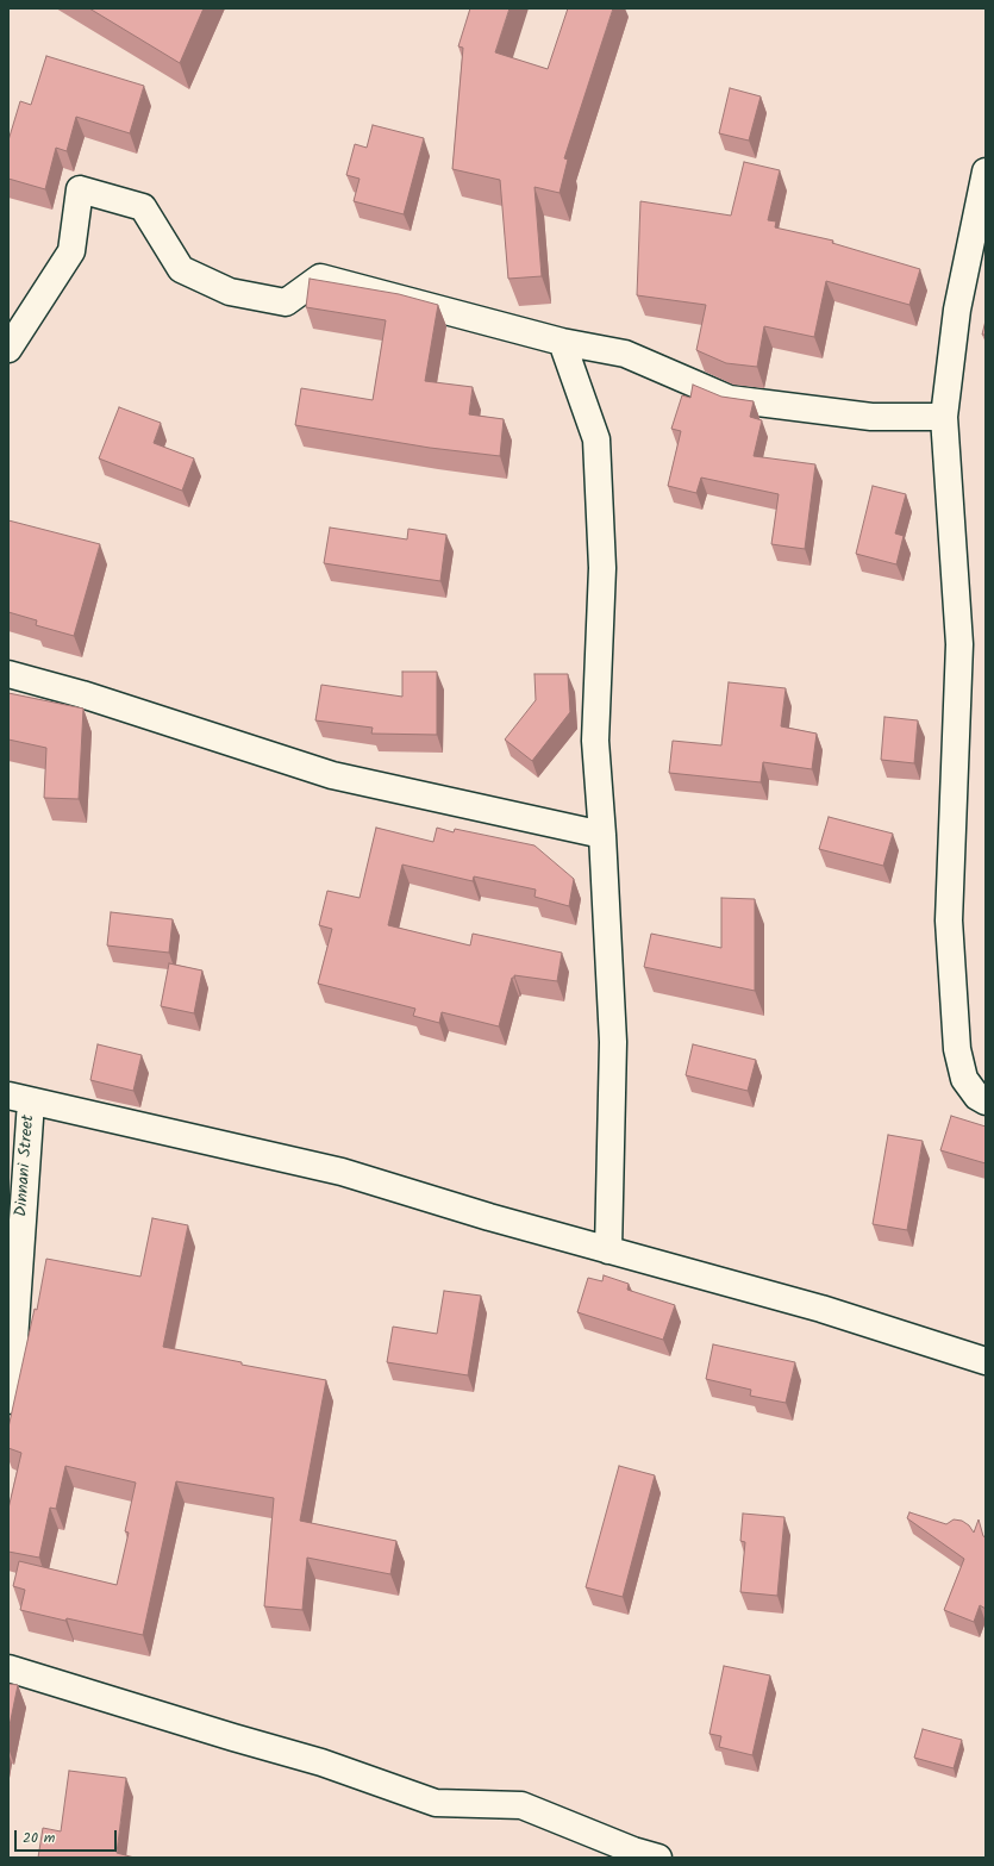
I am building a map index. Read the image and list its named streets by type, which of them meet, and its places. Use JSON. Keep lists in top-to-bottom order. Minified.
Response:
{"streets":{"street":["Dinnani Street"]},"scale_bar":"20 m"}
